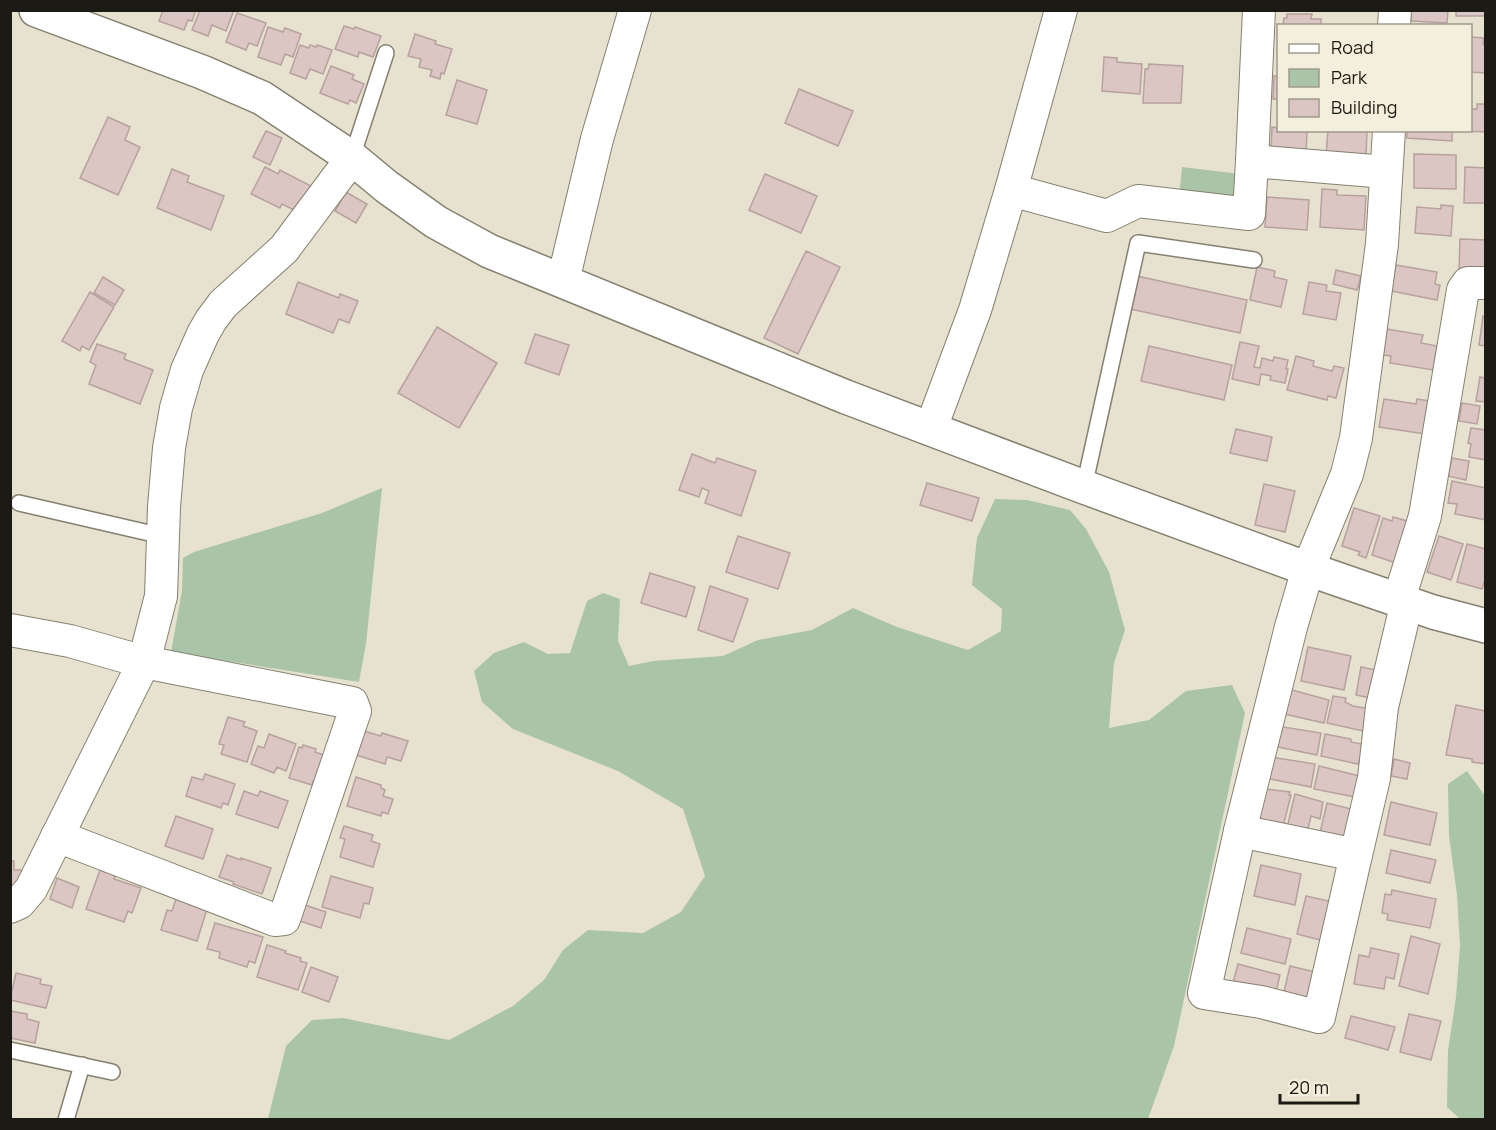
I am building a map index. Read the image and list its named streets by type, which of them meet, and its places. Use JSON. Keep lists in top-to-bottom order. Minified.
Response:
{"legend":["Road","Park","Building"],"scale_bar":"20 m"}
